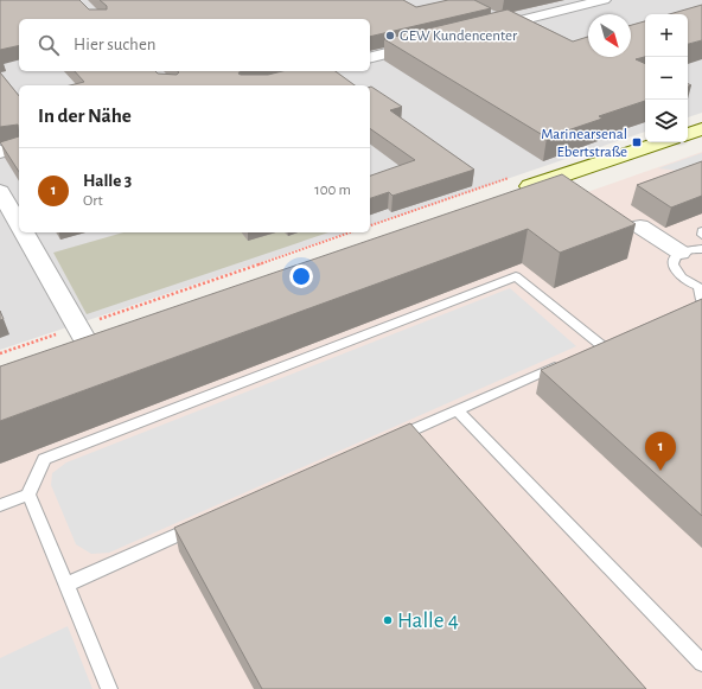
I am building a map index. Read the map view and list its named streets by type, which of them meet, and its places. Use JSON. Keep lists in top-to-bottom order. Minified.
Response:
{"places":{"other":["GEW Kundencenter","Halle 4"],"transit":["Marinearsenal Ebertstraße"]},"north":"bottom right","page":{"map_buttons":["+","−"],"search":"Hier suchen","heading":"In der Nähe","list":[{"mark":"1","name":"Halle 3","note":"Ort","value":"100 m"}],"pins":"1"}}
